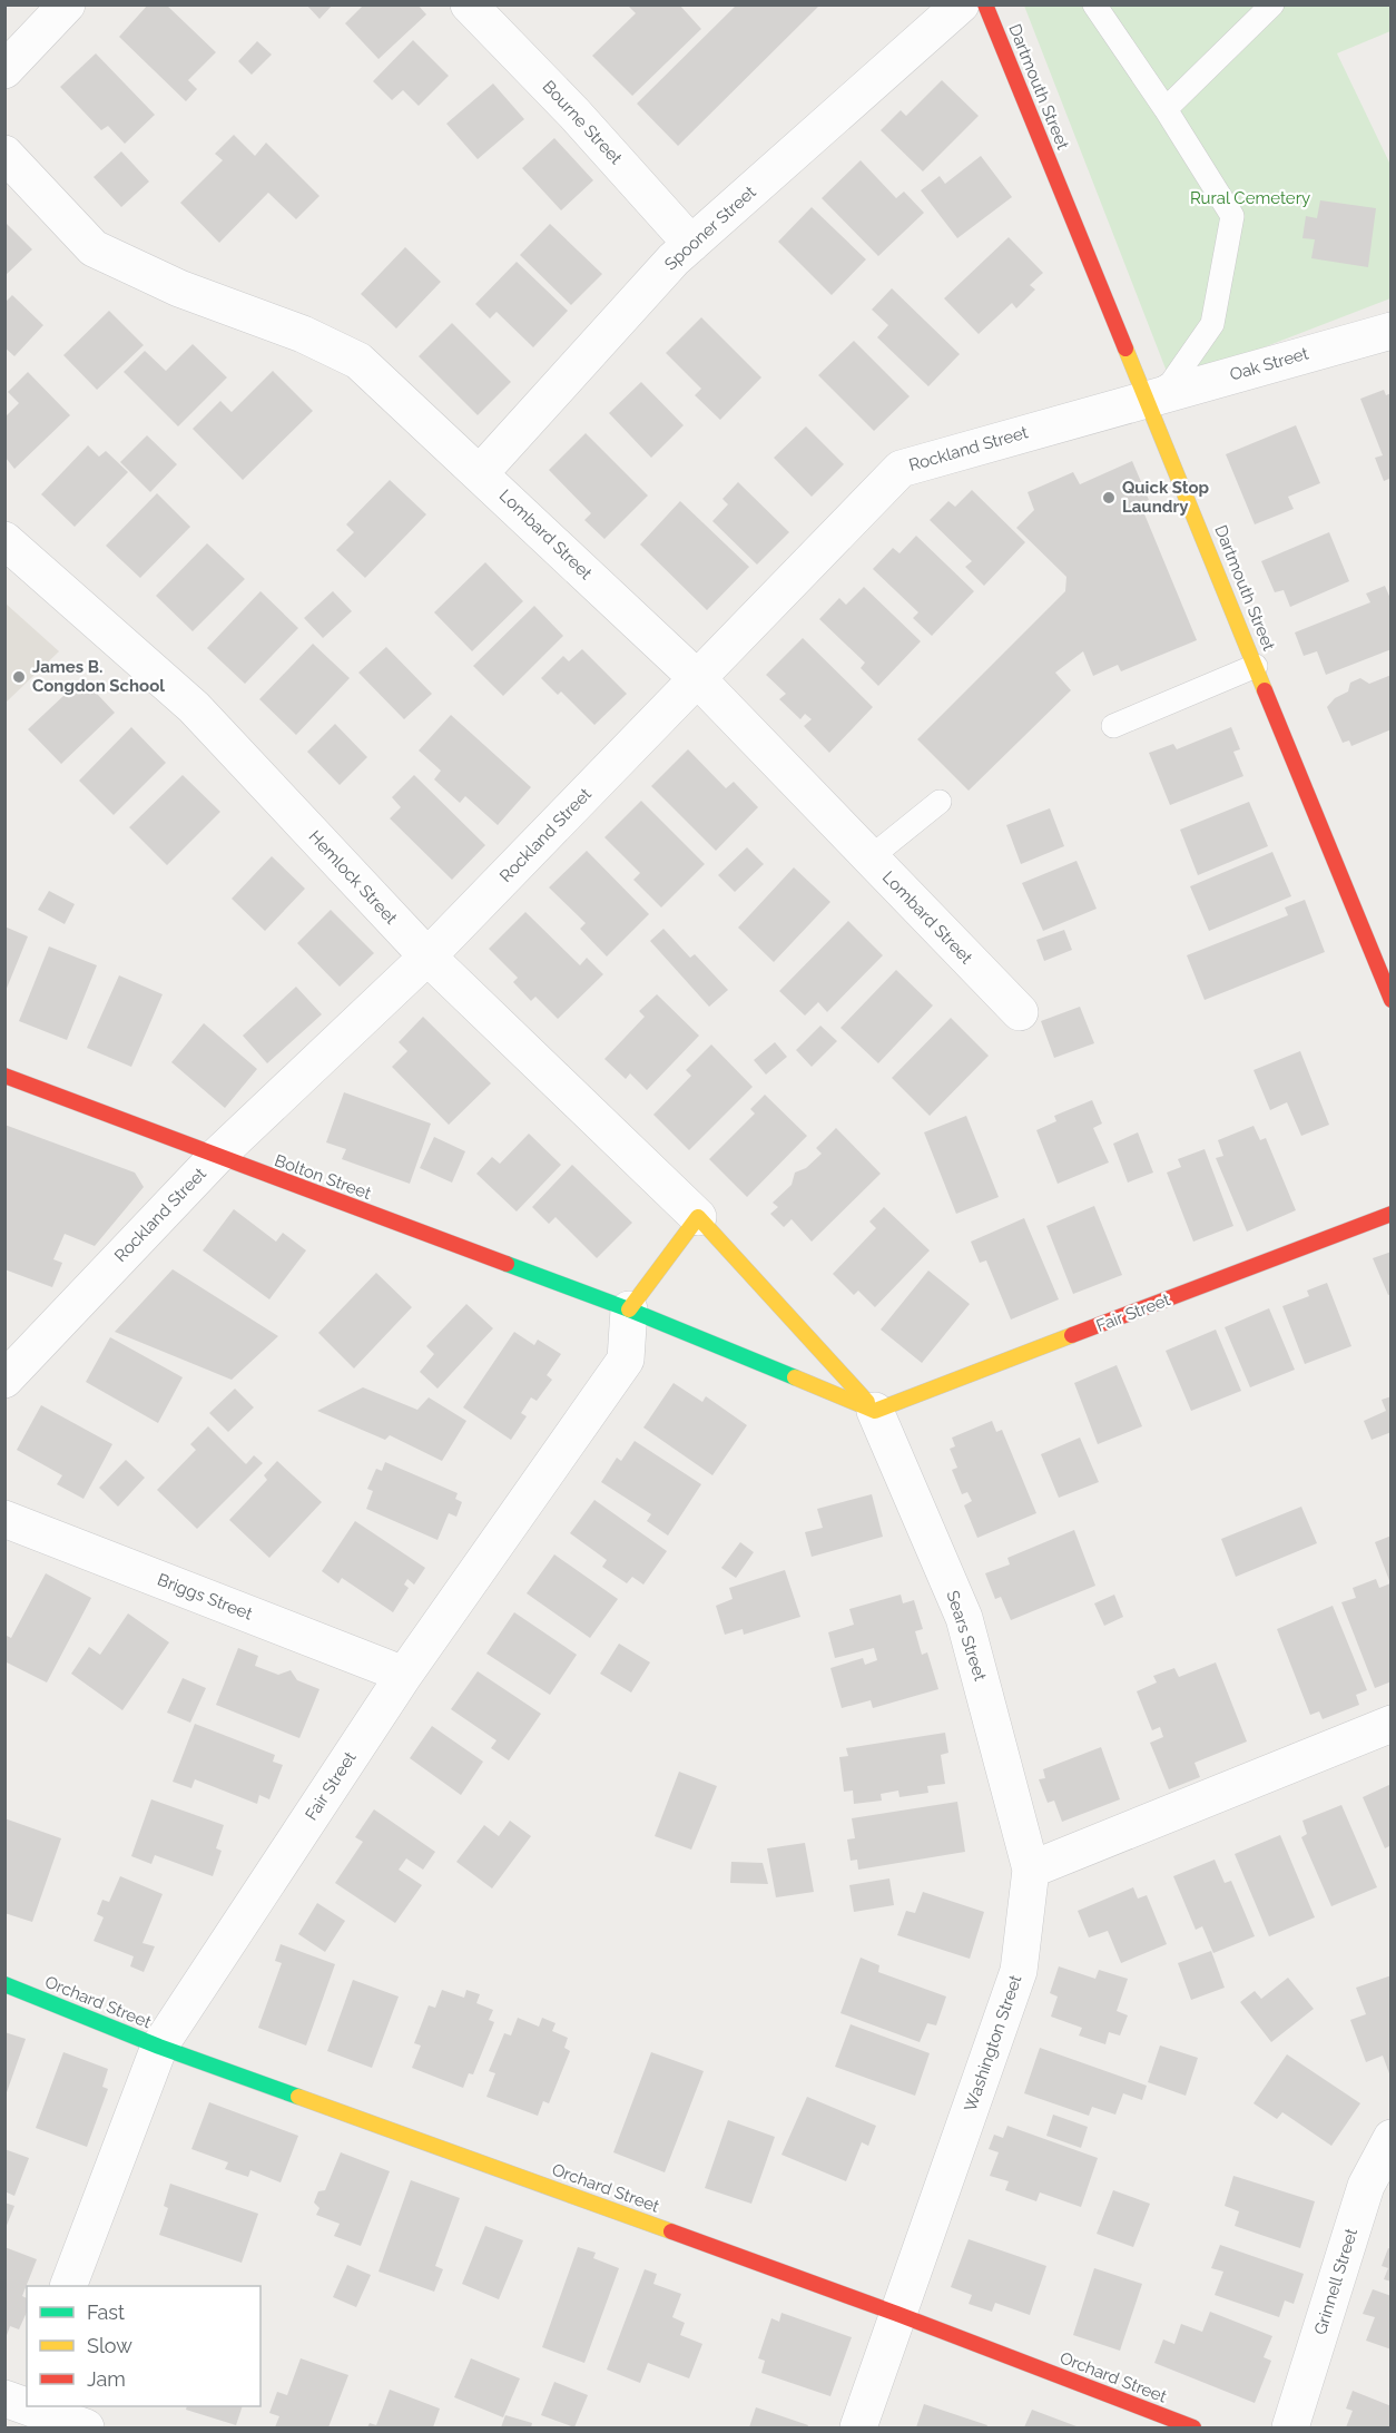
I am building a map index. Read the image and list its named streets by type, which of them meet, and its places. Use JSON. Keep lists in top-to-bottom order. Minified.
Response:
{"streets":{"street":["Dartmouth Street","Bourne Street","Spooner Street","Oak Street","Rockland Street","Lombard Street","Hemlock Street","Bolton Street","Fair Street","Briggs Street","Sears Street","Orchard Street","Washington Street","Grinnell Street"]},"crossings":[["Dartmouth Street","Oak Street"],["Dartmouth Street","Rockland Street"],["Bourne Street","Spooner Street"],["Spooner Street","Lombard Street"],["Oak Street","Rockland Street"],["Rockland Street","Lombard Street"],["Rockland Street","Hemlock Street"],["Rockland Street","Bolton Street"],["Bolton Street","Fair Street"],["Fair Street","Briggs Street"],["Fair Street","Sears Street"],["Fair Street","Orchard Street"],["Sears Street","Washington Street"],["Orchard Street","Washington Street"]],"parks":["Rural Cemetery"],"places":["Quick Stop Laundry","James B. Congdon School"],"legend":["Fast","Slow","Jam"]}
